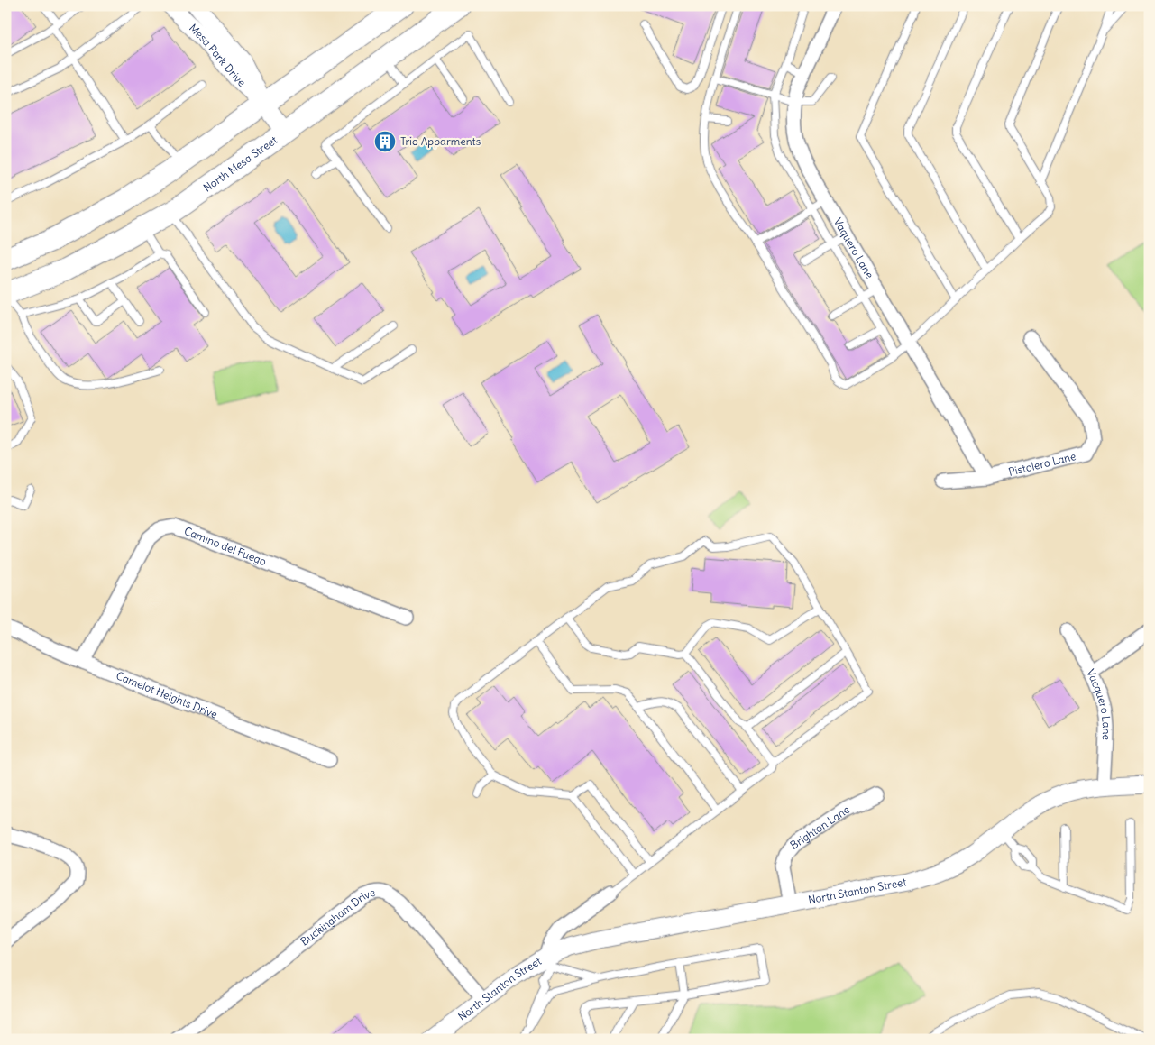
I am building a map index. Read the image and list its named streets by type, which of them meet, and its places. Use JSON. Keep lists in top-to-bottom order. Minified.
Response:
{"streets":{"main road":["North Mesa Street"],"street":["Mesa Park Drive","Vaquero Lane","Pistolero Lane","Camino del Fuego","Camelot Heights Drive","Vacquero Lane","Brighton Lane","North Stanton Street","Buckingham Drive"]},"crossings":[["Mesa Park Drive","North Mesa Street"],["Vaquero Lane","Pistolero Lane"],["Camino del Fuego","Camelot Heights Drive"],["Vacquero Lane","North Stanton Street"],["Brighton Lane","North Stanton Street"],["North Stanton Street","Buckingham Drive"]],"places":{"building":["Trio Apparments"]}}
